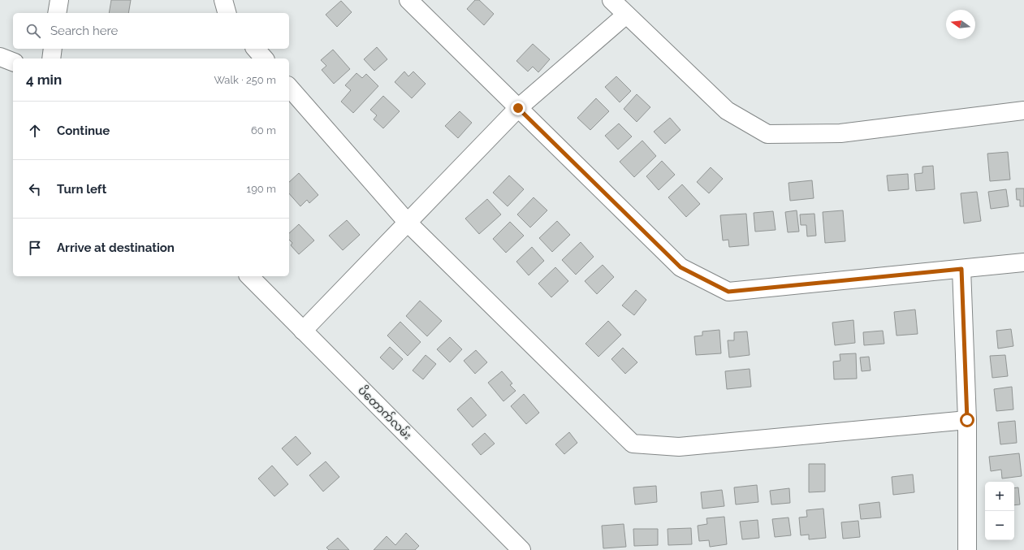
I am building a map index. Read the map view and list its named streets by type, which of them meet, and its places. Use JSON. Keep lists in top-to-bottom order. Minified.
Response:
{"streets":{"street":["ပိတောက်လမ်း"]},"north":"left","page":{"search":"Search here","heading":["4 min","Walk · 250 m"],"list":[["Continue","60 m"],["Turn left","190 m"],"Arrive at destination"],"map_buttons":["+","−"]}}
